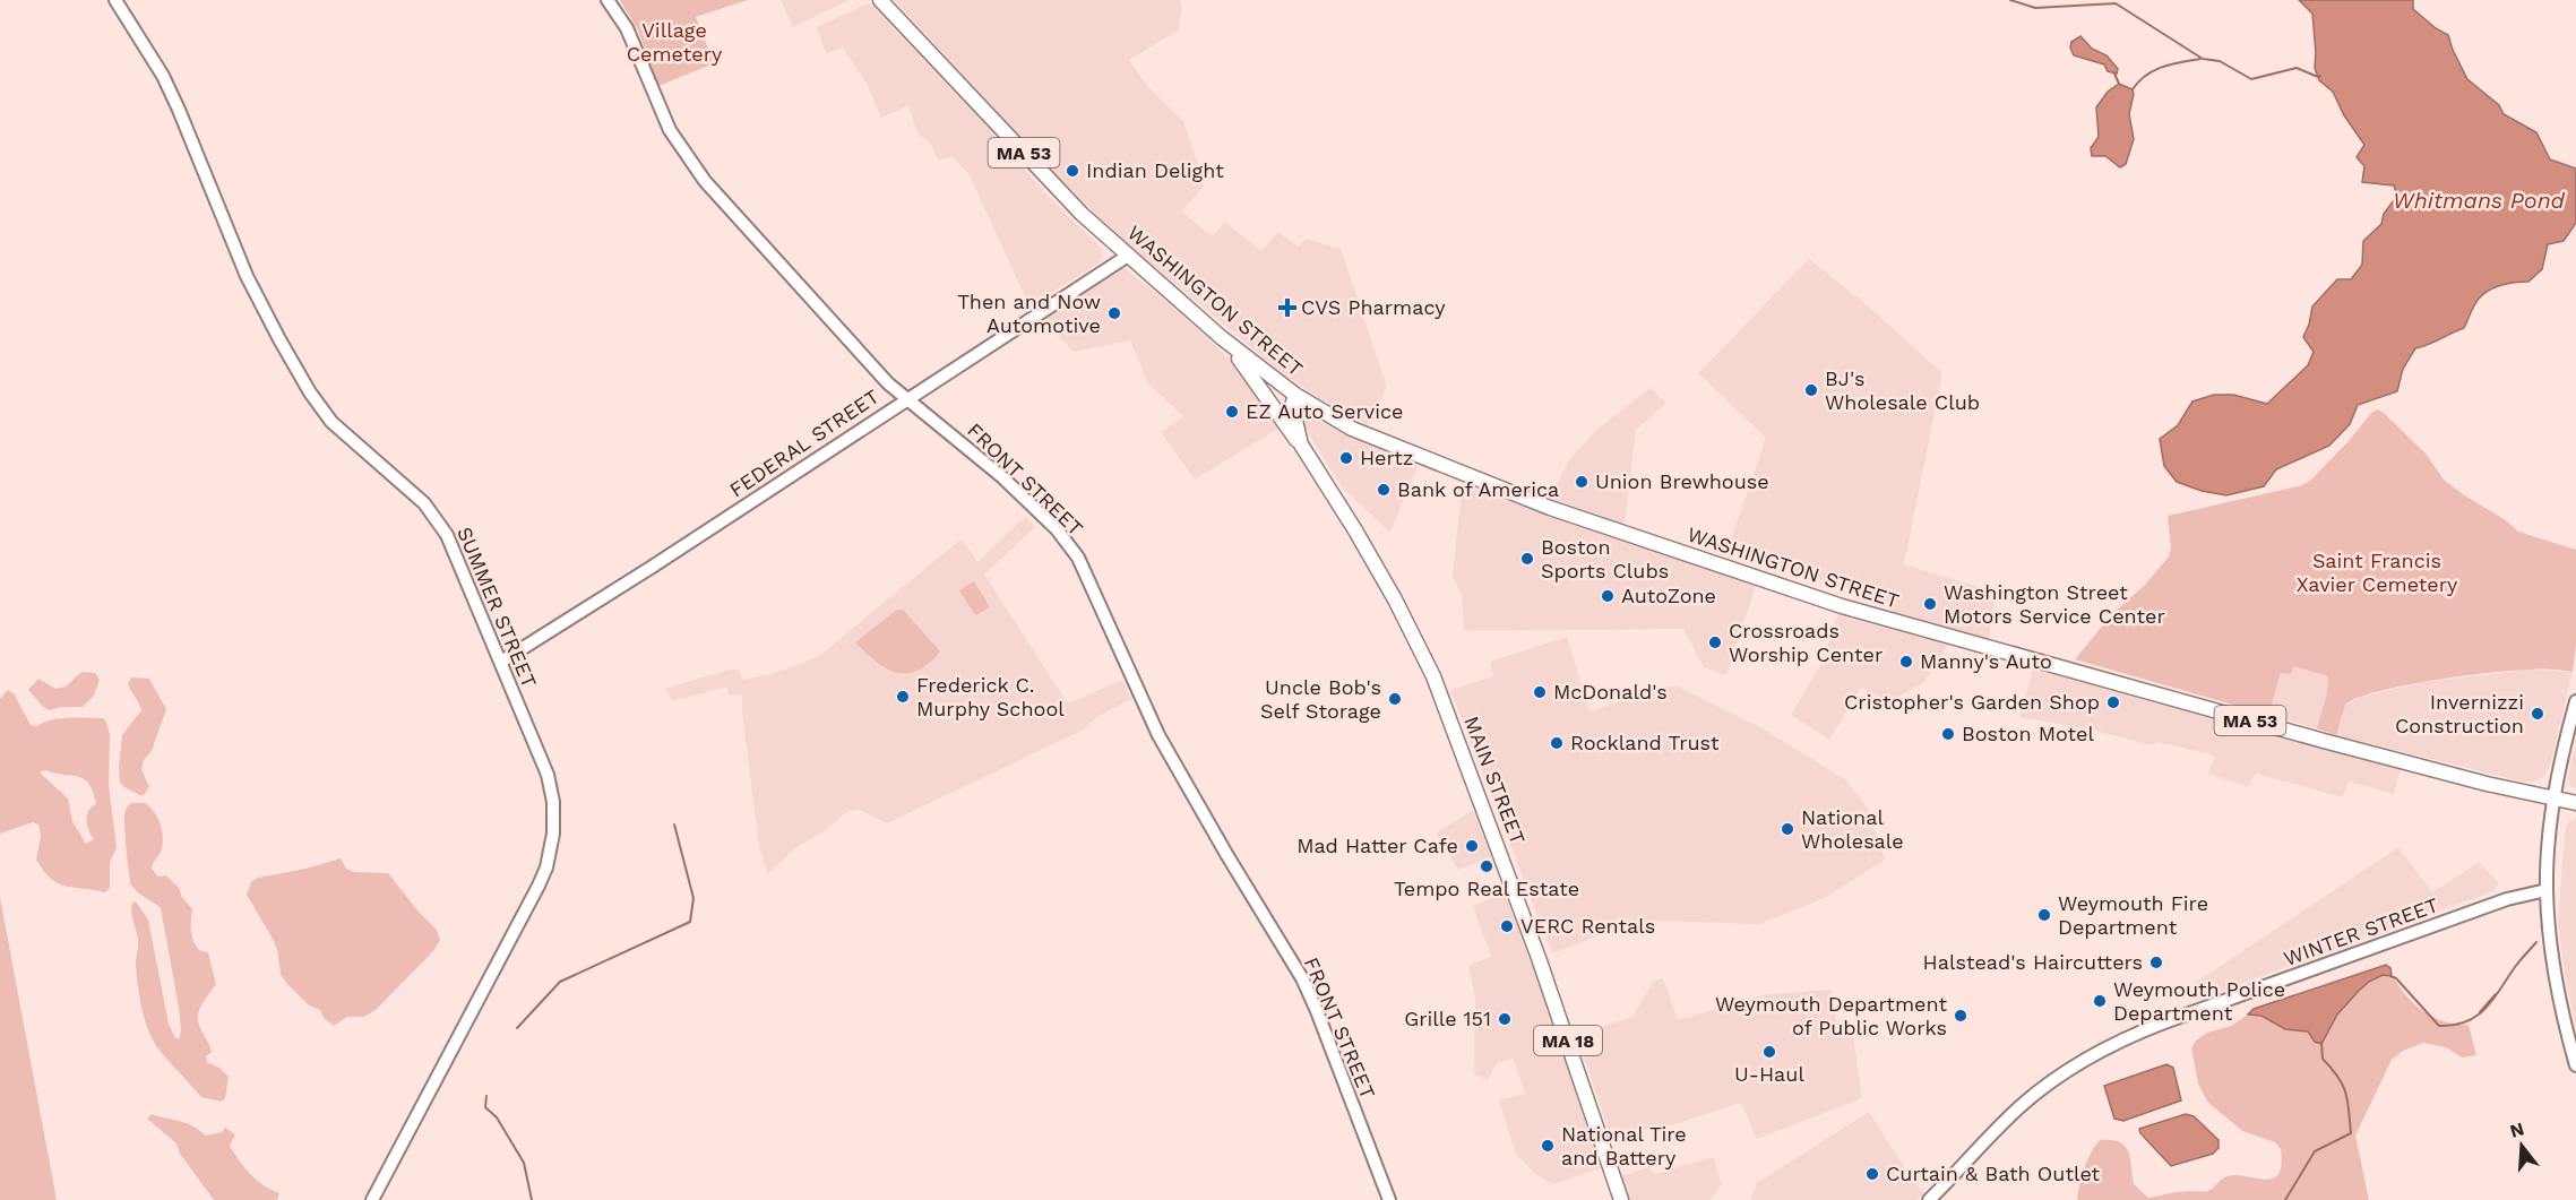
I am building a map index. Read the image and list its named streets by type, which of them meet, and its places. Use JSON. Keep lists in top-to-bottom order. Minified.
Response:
{"streets":{"main road":["MA 53","WASHINGTON STREET","MAIN STREET","MA 18"],"street":["FEDERAL STREET","FRONT STREET","SUMMER STREET","WINTER STREET"]},"crossings":[["WASHINGTON STREET","FEDERAL STREET"],["WASHINGTON STREET","MAIN STREET"],["FEDERAL STREET","FRONT STREET"],["FEDERAL STREET","SUMMER STREET"],["MAIN STREET","MA 18"]],"water":["Whitmans Pond"],"parks":["Village Cemetery","Saint Francis Xavier Cemetery"],"places":{"other":["Indian Delight","Then and Now Automotive","BJ's Wholesale Club","EZ Auto Service","Hertz","Union Brewhouse","Bank of America","Boston Sports Clubs","AutoZone","Washington Street Motors Service Center","Crossroads Worship Center","Manny's Auto","McDonald's","Frederick C. Murphy School","Uncle Bob's Self Storage","Cristopher's Garden Shop","Invernizzi Construction","Boston Motel","Rockland Trust","National Wholesale","Mad Hatter Cafe","Tempo Real Estate","Weymouth Fire Department","VERC Rentals","Halstead's Haircutters","Weymouth Police Department","Weymouth Department of Public Works","Grille 151","U-Haul","National Tire and Battery","Curtain & Bath Outlet"],"health":["CVS Pharmacy"]},"north":"top"}
